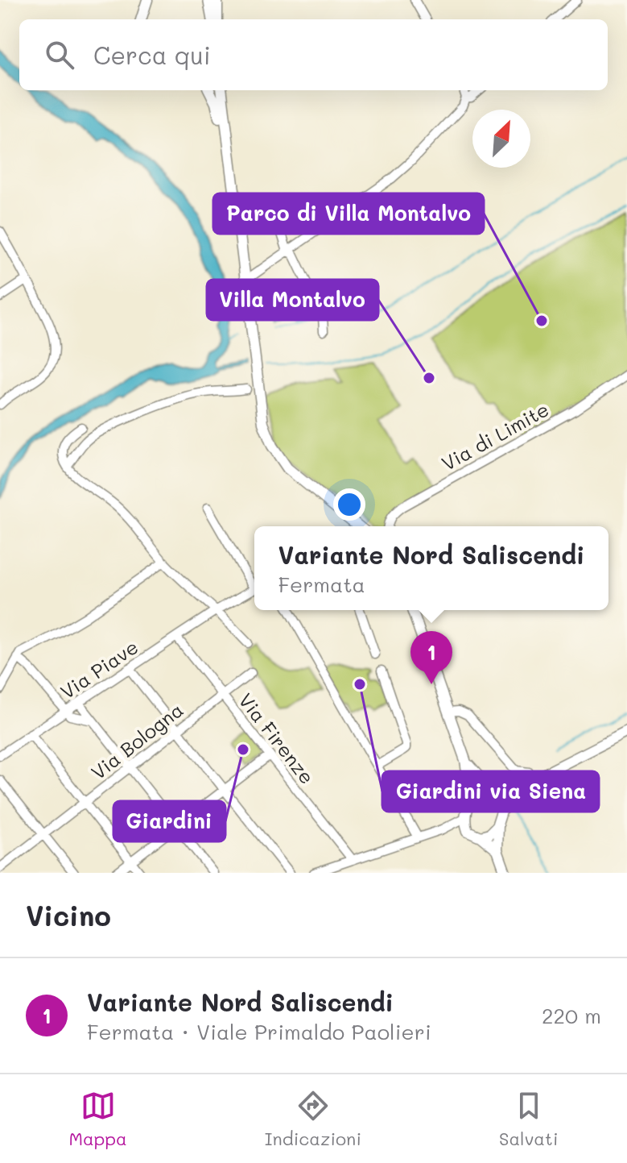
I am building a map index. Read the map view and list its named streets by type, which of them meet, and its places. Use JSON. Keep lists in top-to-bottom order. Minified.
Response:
{"streets":{"street":["Via di Limite","Via Piave","Via Firenze","Via Bologna"]},"crossings":[["Via Piave","Via Firenze"],["Via Firenze","Via Bologna"]],"places":["Parco di Villa Montalvo","Villa Montalvo","Giardini via Siena","Giardini"],"north":"top right","page":{"search":"Cerca qui","popup":["Variante Nord Saliscendi","Fermata"],"pins":"1","heading":"Vicino","list":[{"mark":"1","name":"Variante Nord Saliscendi","note":"Fermata · Viale Primaldo Paolieri","value":"220 m"}],"nav":["Mappa","Indicazioni","Salvati"]}}
